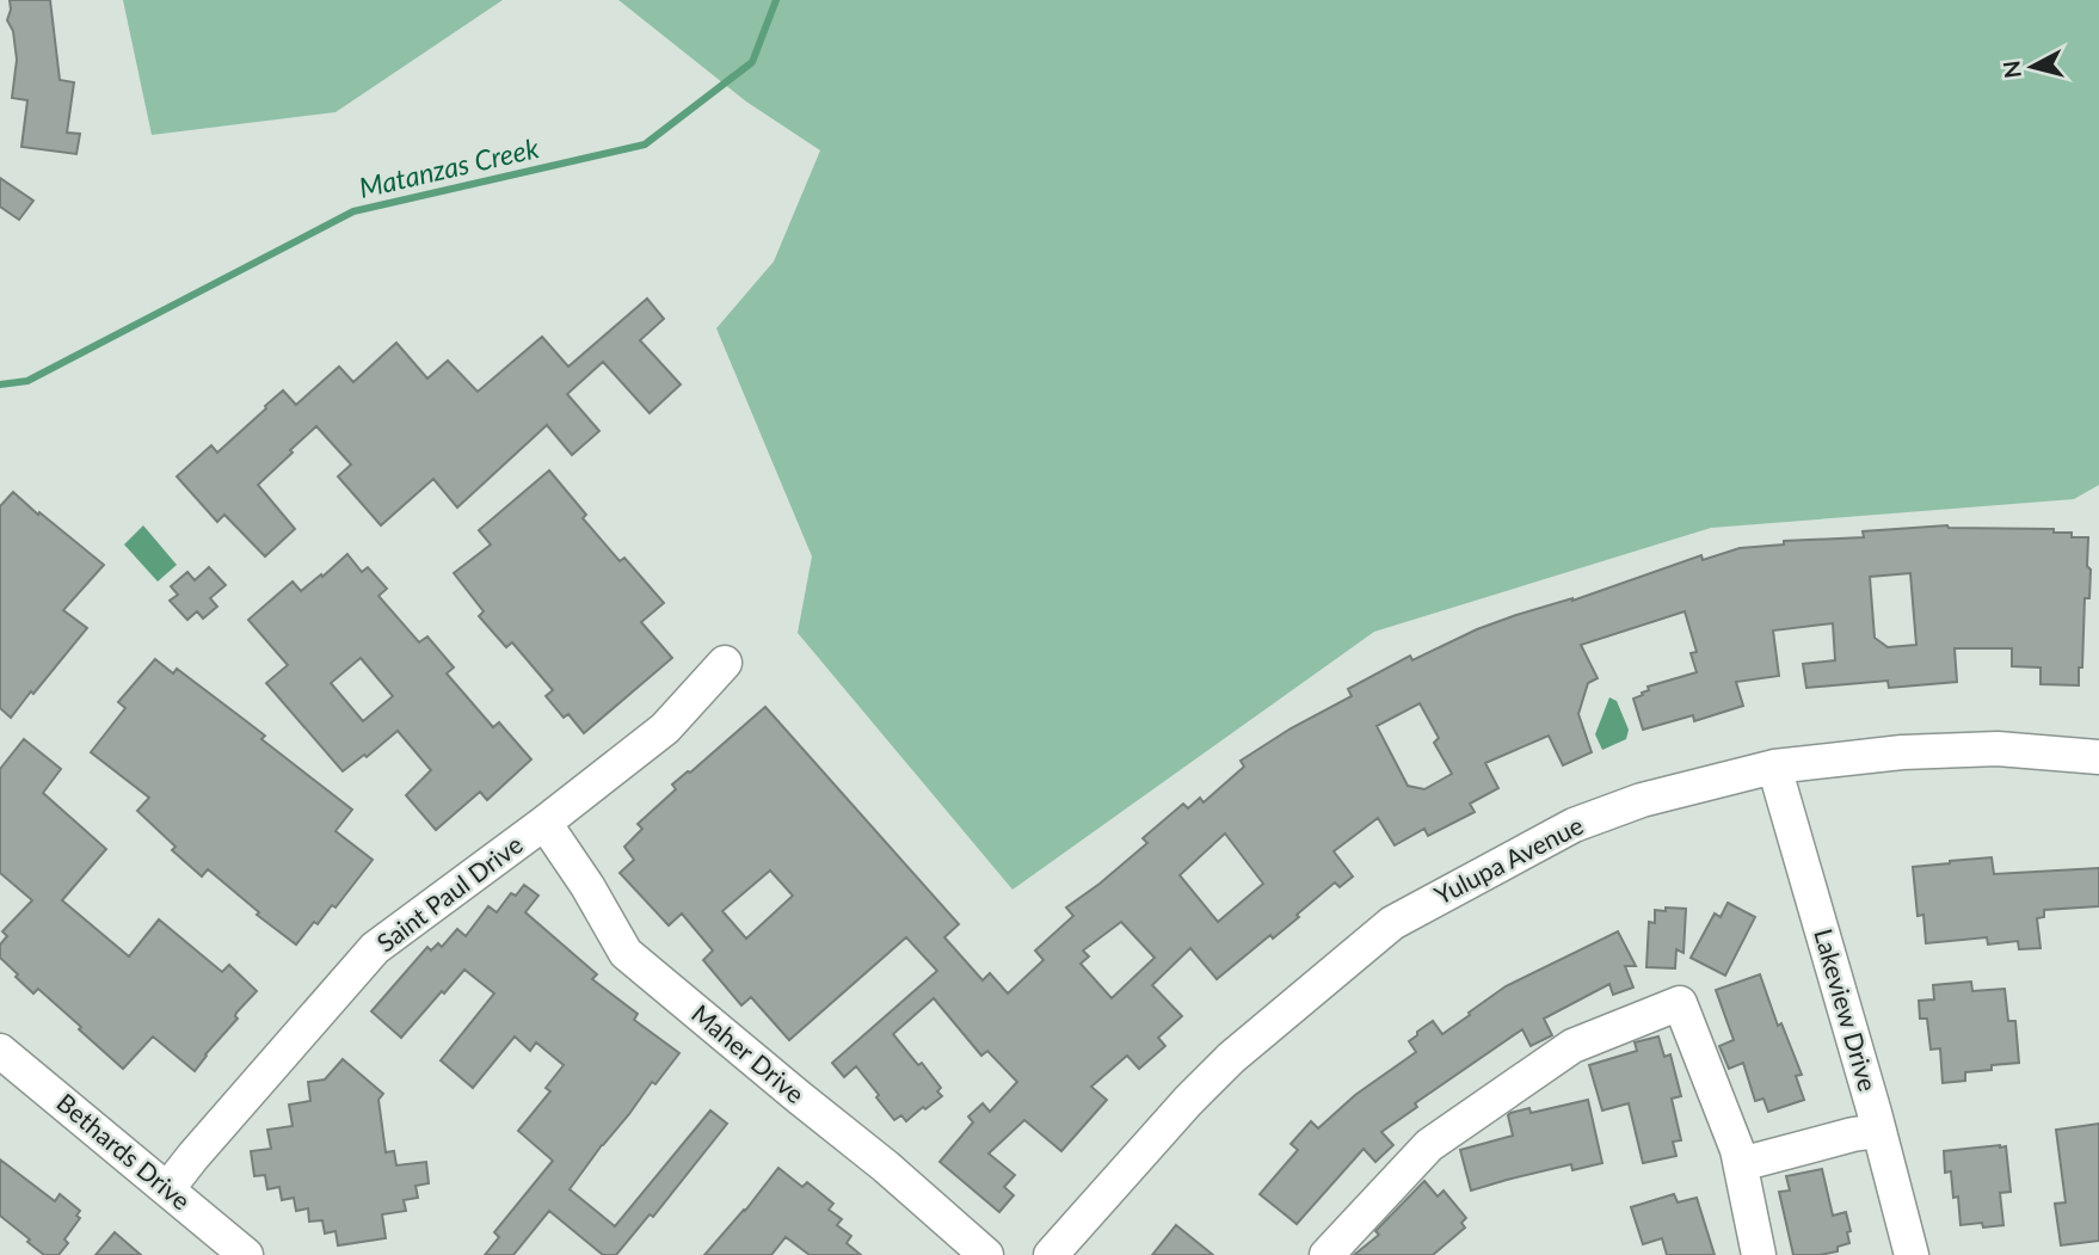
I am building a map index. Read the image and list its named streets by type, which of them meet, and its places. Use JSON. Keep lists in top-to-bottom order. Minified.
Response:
{"streets":{"street":["Yulupa Avenue","Saint Paul Drive","Lakeview Drive","Maher Drive","Bethards Drive"]},"crossings":[["Yulupa Avenue","Lakeview Drive"],["Saint Paul Drive","Maher Drive"],["Saint Paul Drive","Bethards Drive"]],"water":["Matanzas Creek"],"north":"left"}
